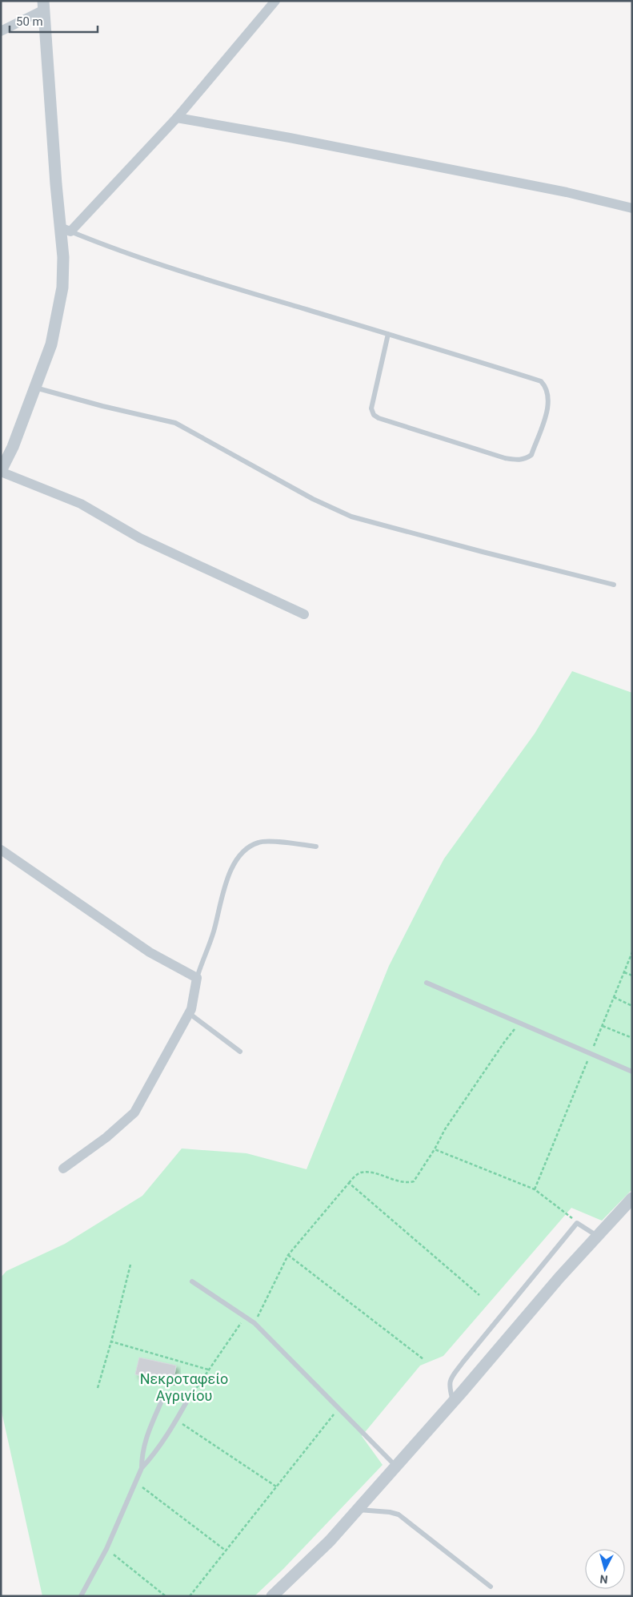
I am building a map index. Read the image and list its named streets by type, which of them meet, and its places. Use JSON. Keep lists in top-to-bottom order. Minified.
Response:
{"parks":["Νεκροταφείο Αγρινίου"],"scale_bar":"50 m","north":"bottom"}
